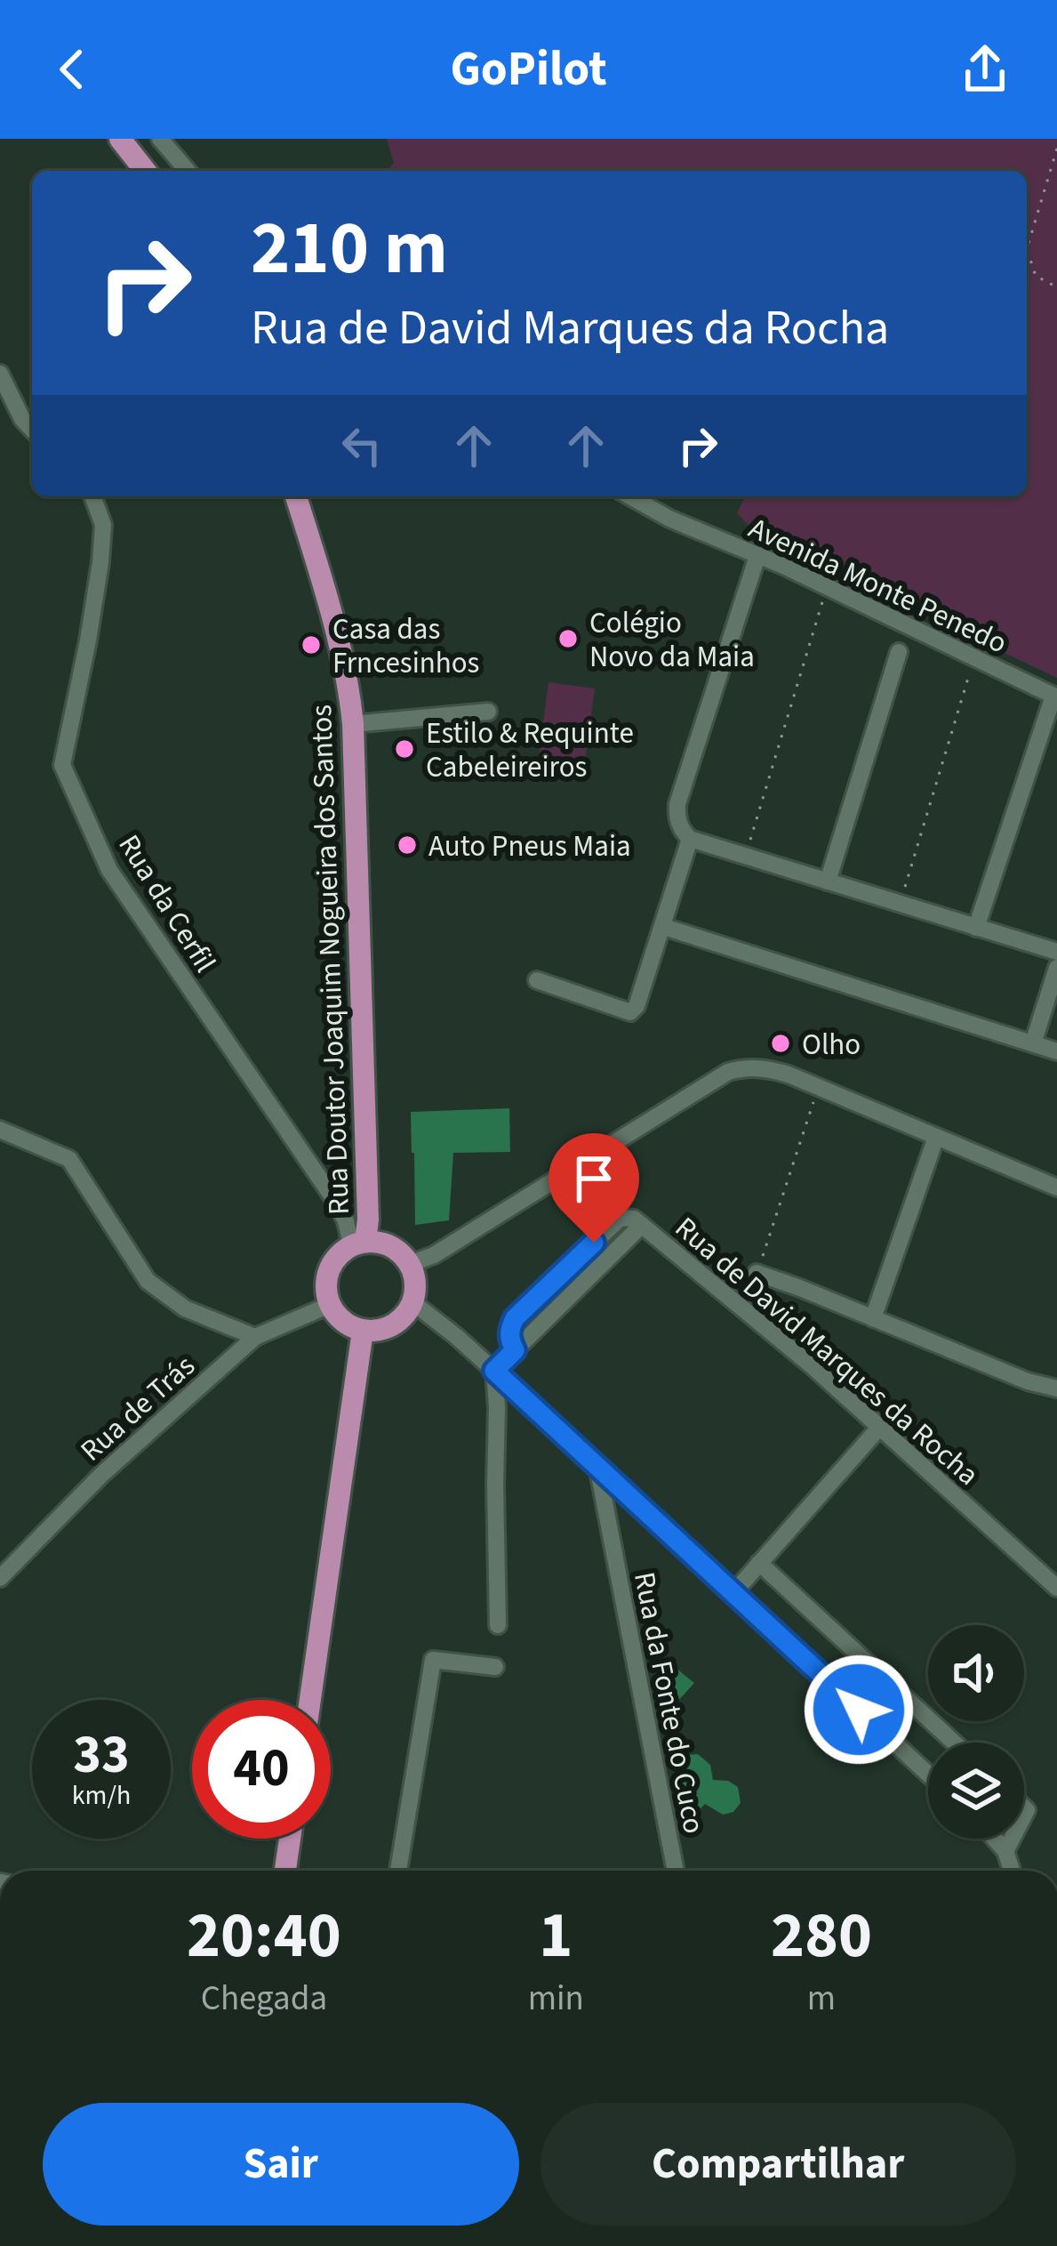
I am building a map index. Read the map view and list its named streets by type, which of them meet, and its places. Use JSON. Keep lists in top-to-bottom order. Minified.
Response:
{"streets":{"main road":["Rua Doutor Joaquim Nogueira dos Santos"],"street":["Avenida Monte Penedo","Rua da Cerfil","Rua de David Marques da Rocha","Rua de Trás","Rua da Fonte do Cuco"]},"crossings":[["Rua da Cerfil","Rua Doutor Joaquim Nogueira dos Santos"],["Rua da Cerfil","Rua de Trás"],["Rua Doutor Joaquim Nogueira dos Santos","Rua de Trás"]],"places":["Colégio Novo da Maia","Casa das Frncesinhos","Estilo & Requinte Cabeleireiros","Auto Pneus Maia","Olho"],"page":{"header":"GoPilot","turn":["210 m","Rua de David Marques da Rocha"],"speed":"33 km/h","limit":"40","eta":["20:40","Chegada","1","min","280","m"],"buttons":["Sair","Compartilhar"]}}
